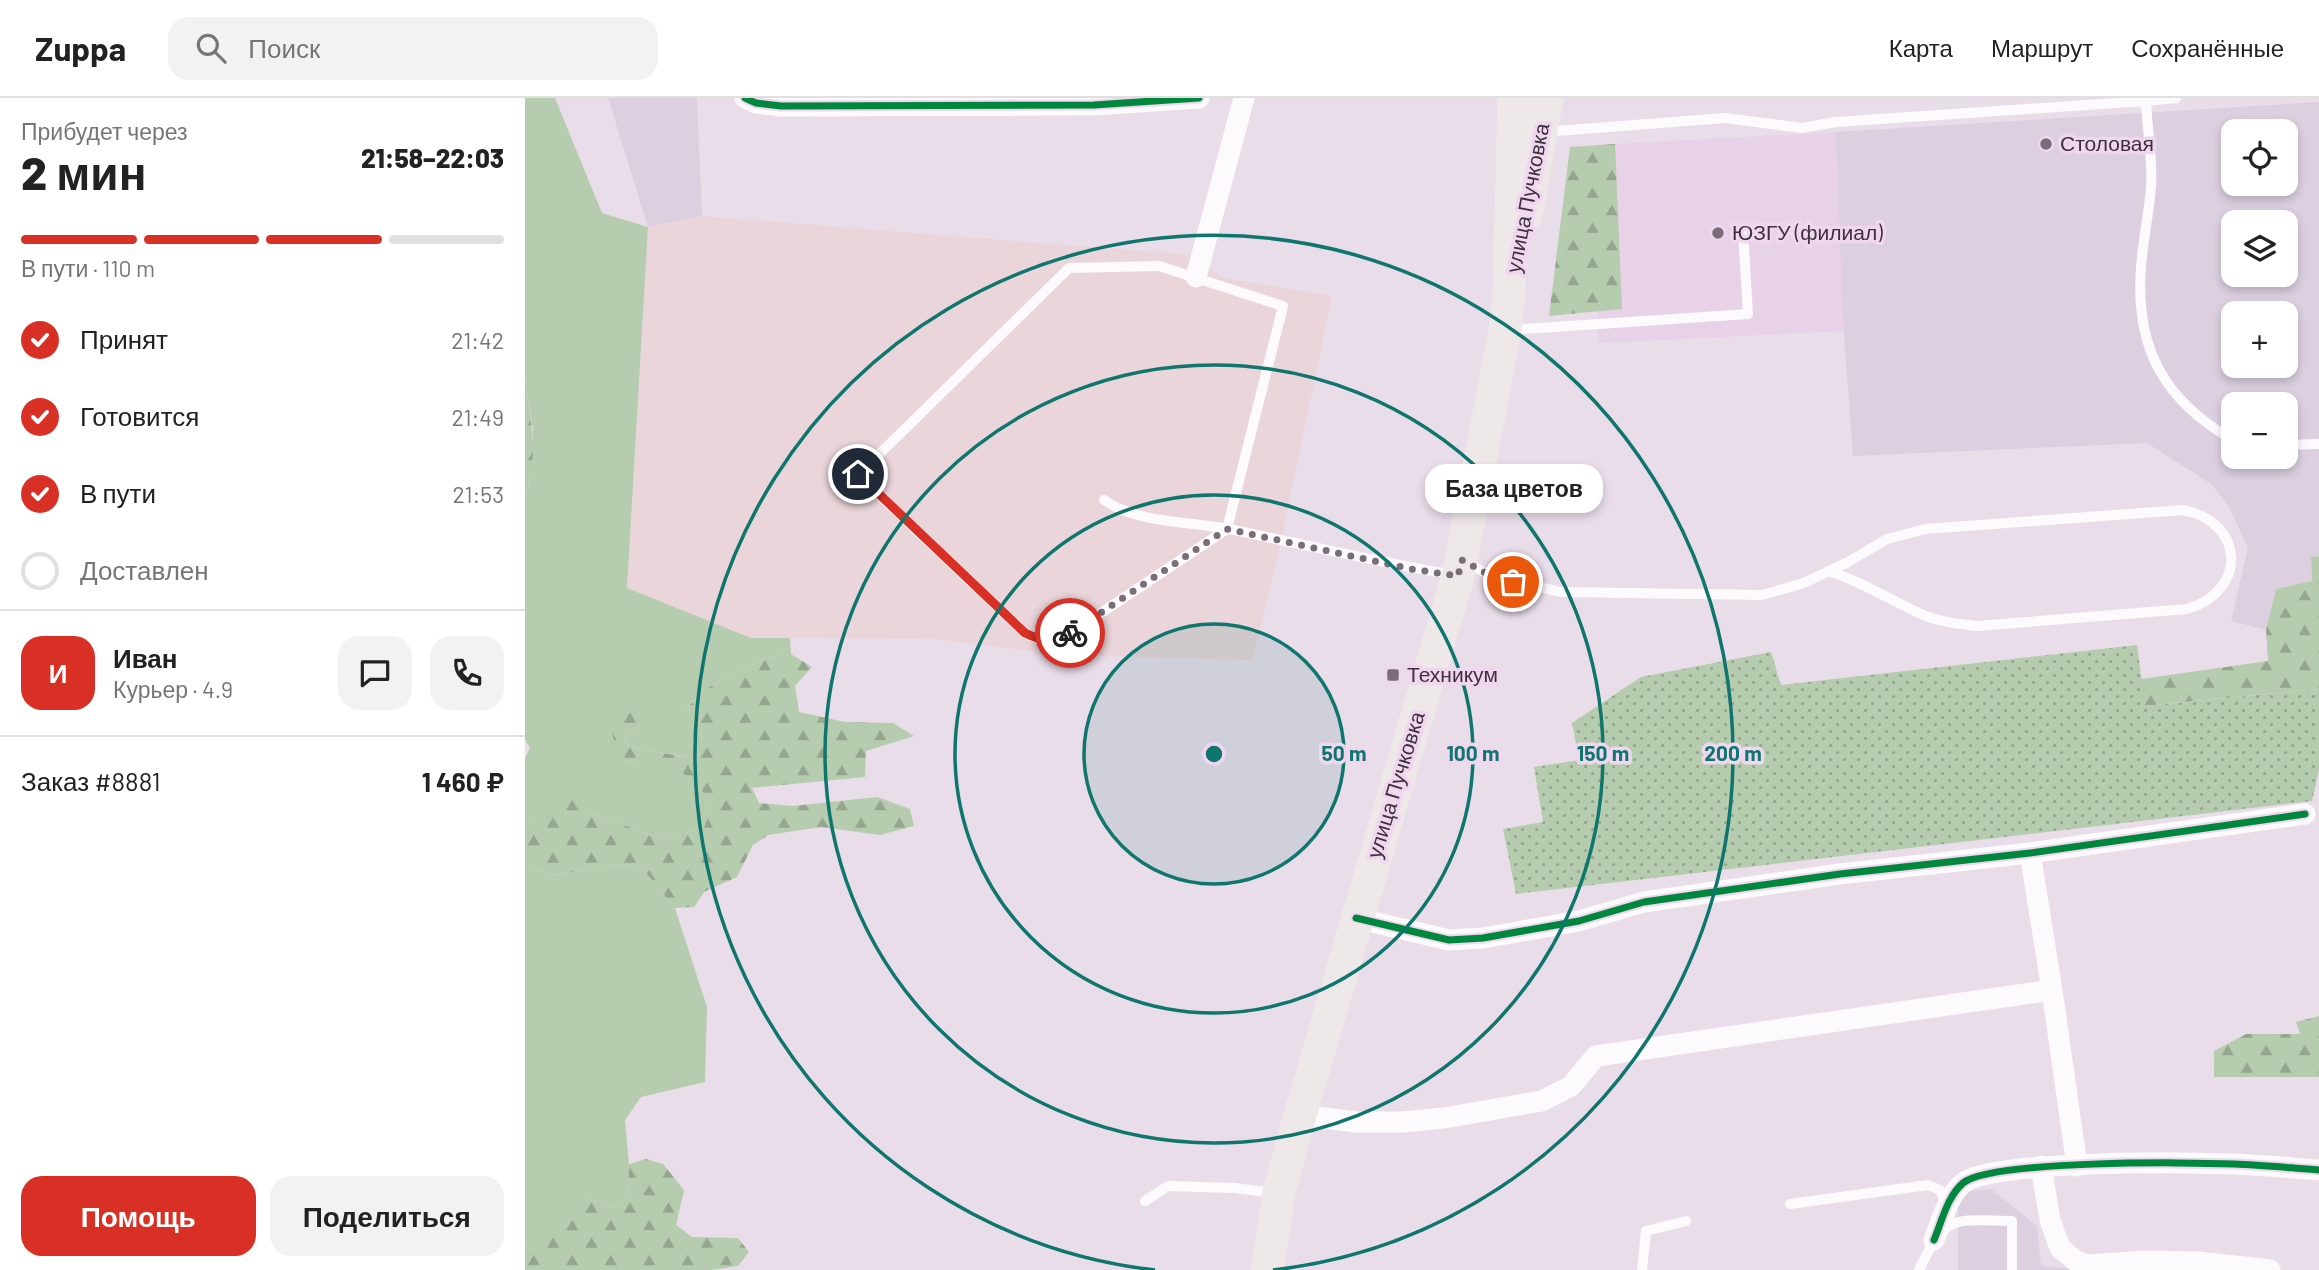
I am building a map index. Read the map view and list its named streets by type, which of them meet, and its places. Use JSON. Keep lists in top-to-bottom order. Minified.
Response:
{"streets":{"main road":["улица Пучковка"]},"places":{"other":["Столовая","ЮЗГУ (филиал)","База цветов"],"transit":["Техникум"]},"page":{"header":"Zuppa","search":"Поиск","nav":["Карта","Маршрут","Сохранённые"],"heading":["2 мин","Прибудет через","21:58–22:03"],"panel":["Иван","Курьер · 4.9","Заказ #8881","1 460 ₽"],"map_buttons":["+","−"],"bar":"В пути · 110 m","list":[["Принят","21:42"],["Готовится","21:49"],["В пути","21:53"],"Доставлен"],"bubble":"База цветов","round":"И","buttons":["Помощь","Поделиться"]},"rings":["50 m","100 m","150 m","200 m"]}
